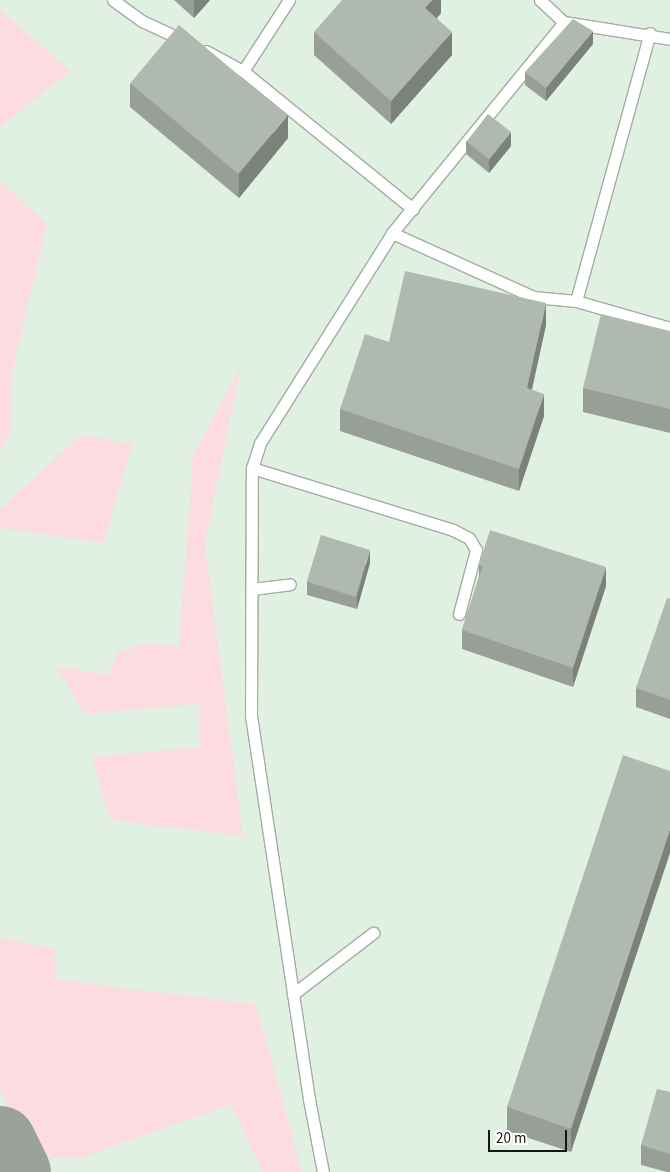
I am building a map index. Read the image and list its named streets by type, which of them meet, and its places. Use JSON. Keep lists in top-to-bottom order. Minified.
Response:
{"scale_bar":"20 m"}
